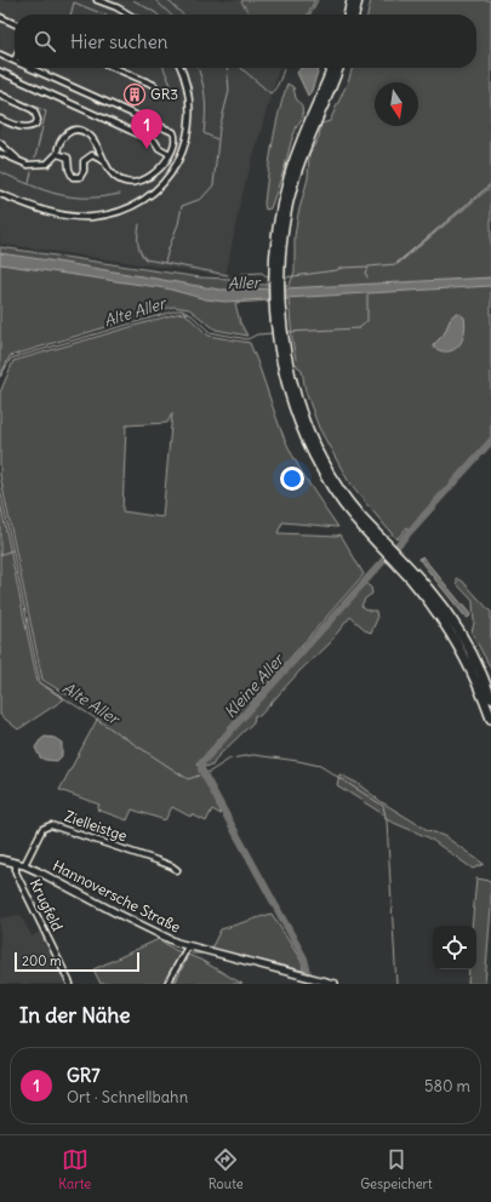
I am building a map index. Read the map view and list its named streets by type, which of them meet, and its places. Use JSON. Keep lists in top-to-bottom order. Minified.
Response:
{"streets":{"street":["Zielleistge","Hannoversche Straße","Krugfeld"]},"crossings":[["Zielleistge","Hannoversche Straße"],["Hannoversche Straße","Krugfeld"]],"water":["Aller","Alte Aller","Kleine Aller"],"places":{"building":["GR3"]},"scale_bar":"200 m","north":"bottom","page":{"search":"Hier suchen","pins":"1","scale":"200 m","heading":"In der Nähe","list":[{"mark":"1","name":"GR7","note":"Ort · Schnellbahn","value":"580 m"}],"nav":["Karte","Route","Gespeichert"]}}
